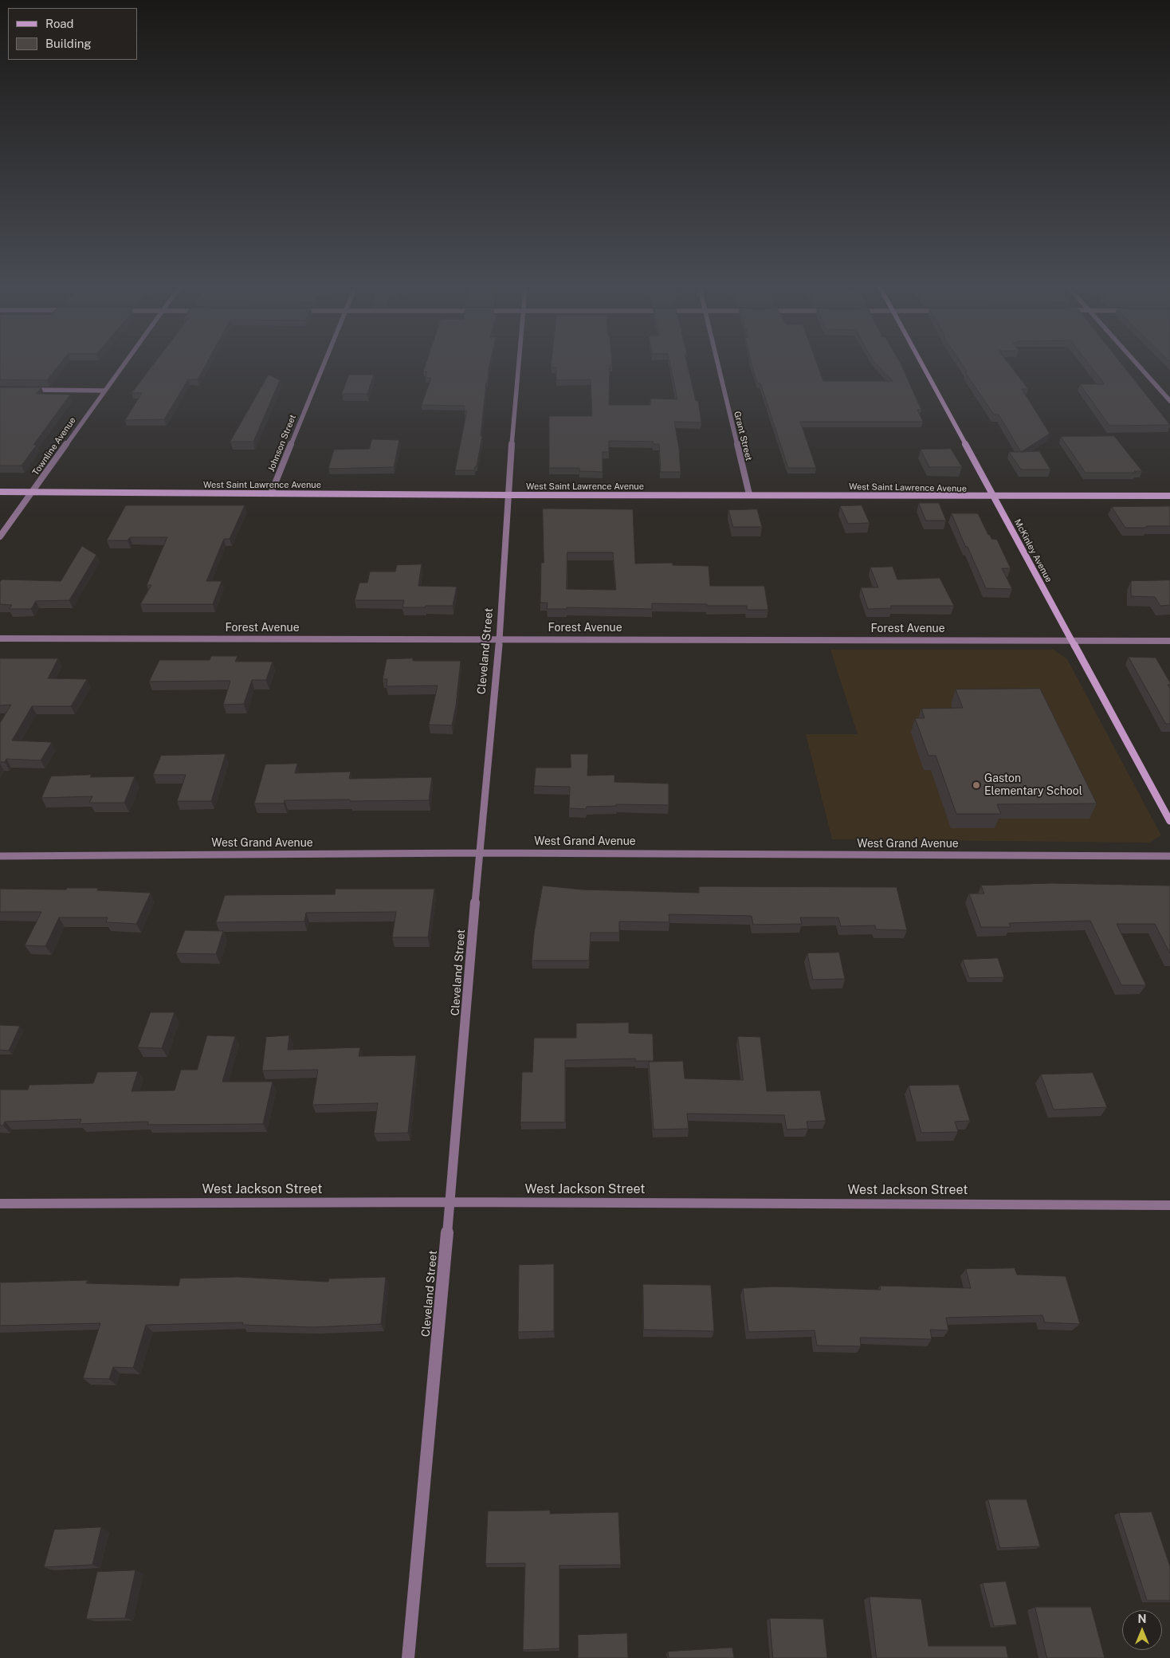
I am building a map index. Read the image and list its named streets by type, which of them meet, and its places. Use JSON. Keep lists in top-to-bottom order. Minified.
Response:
{"streets":{"street":["Grant Street","Johnson Street","Townline Avenue","West Saint Lawrence Avenue","McKinley Avenue","Forest Avenue","Cleveland Street","West Grand Avenue","West Jackson Street"]},"crossings":[["Grant Street","West Saint Lawrence Avenue"],["Johnson Street","West Saint Lawrence Avenue"],["Townline Avenue","West Saint Lawrence Avenue"],["West Saint Lawrence Avenue","McKinley Avenue"],["West Saint Lawrence Avenue","Cleveland Street"],["McKinley Avenue","Forest Avenue"],["Forest Avenue","Cleveland Street"],["Cleveland Street","West Grand Avenue"],["Cleveland Street","West Jackson Street"]],"places":["Gaston Elementary School"],"legend":["Road","Building"],"north":"top"}
